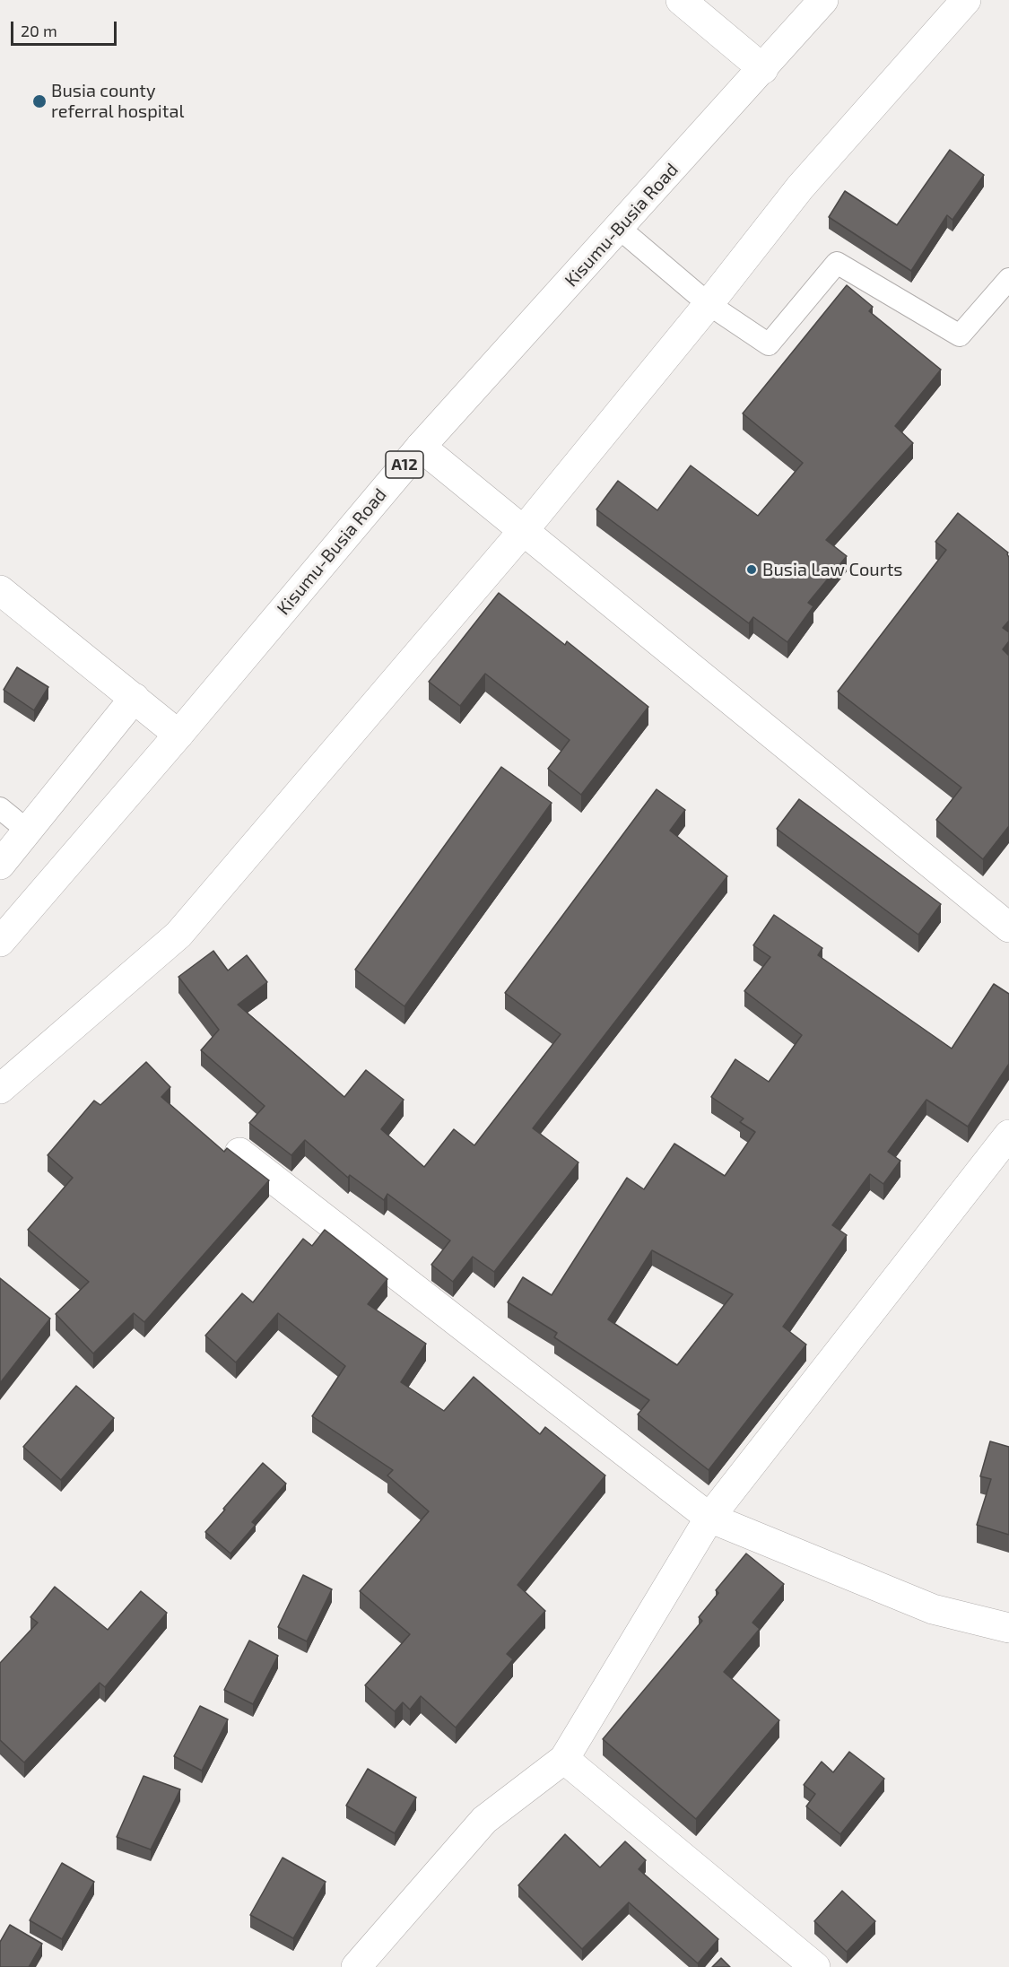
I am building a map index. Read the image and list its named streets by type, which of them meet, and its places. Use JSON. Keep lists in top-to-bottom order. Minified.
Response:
{"streets":{"main road":["Kisumu-Busia Road","A12"]},"places":["Busia county referral hospital","Busia Law Courts"],"scale_bar":"20 m"}
